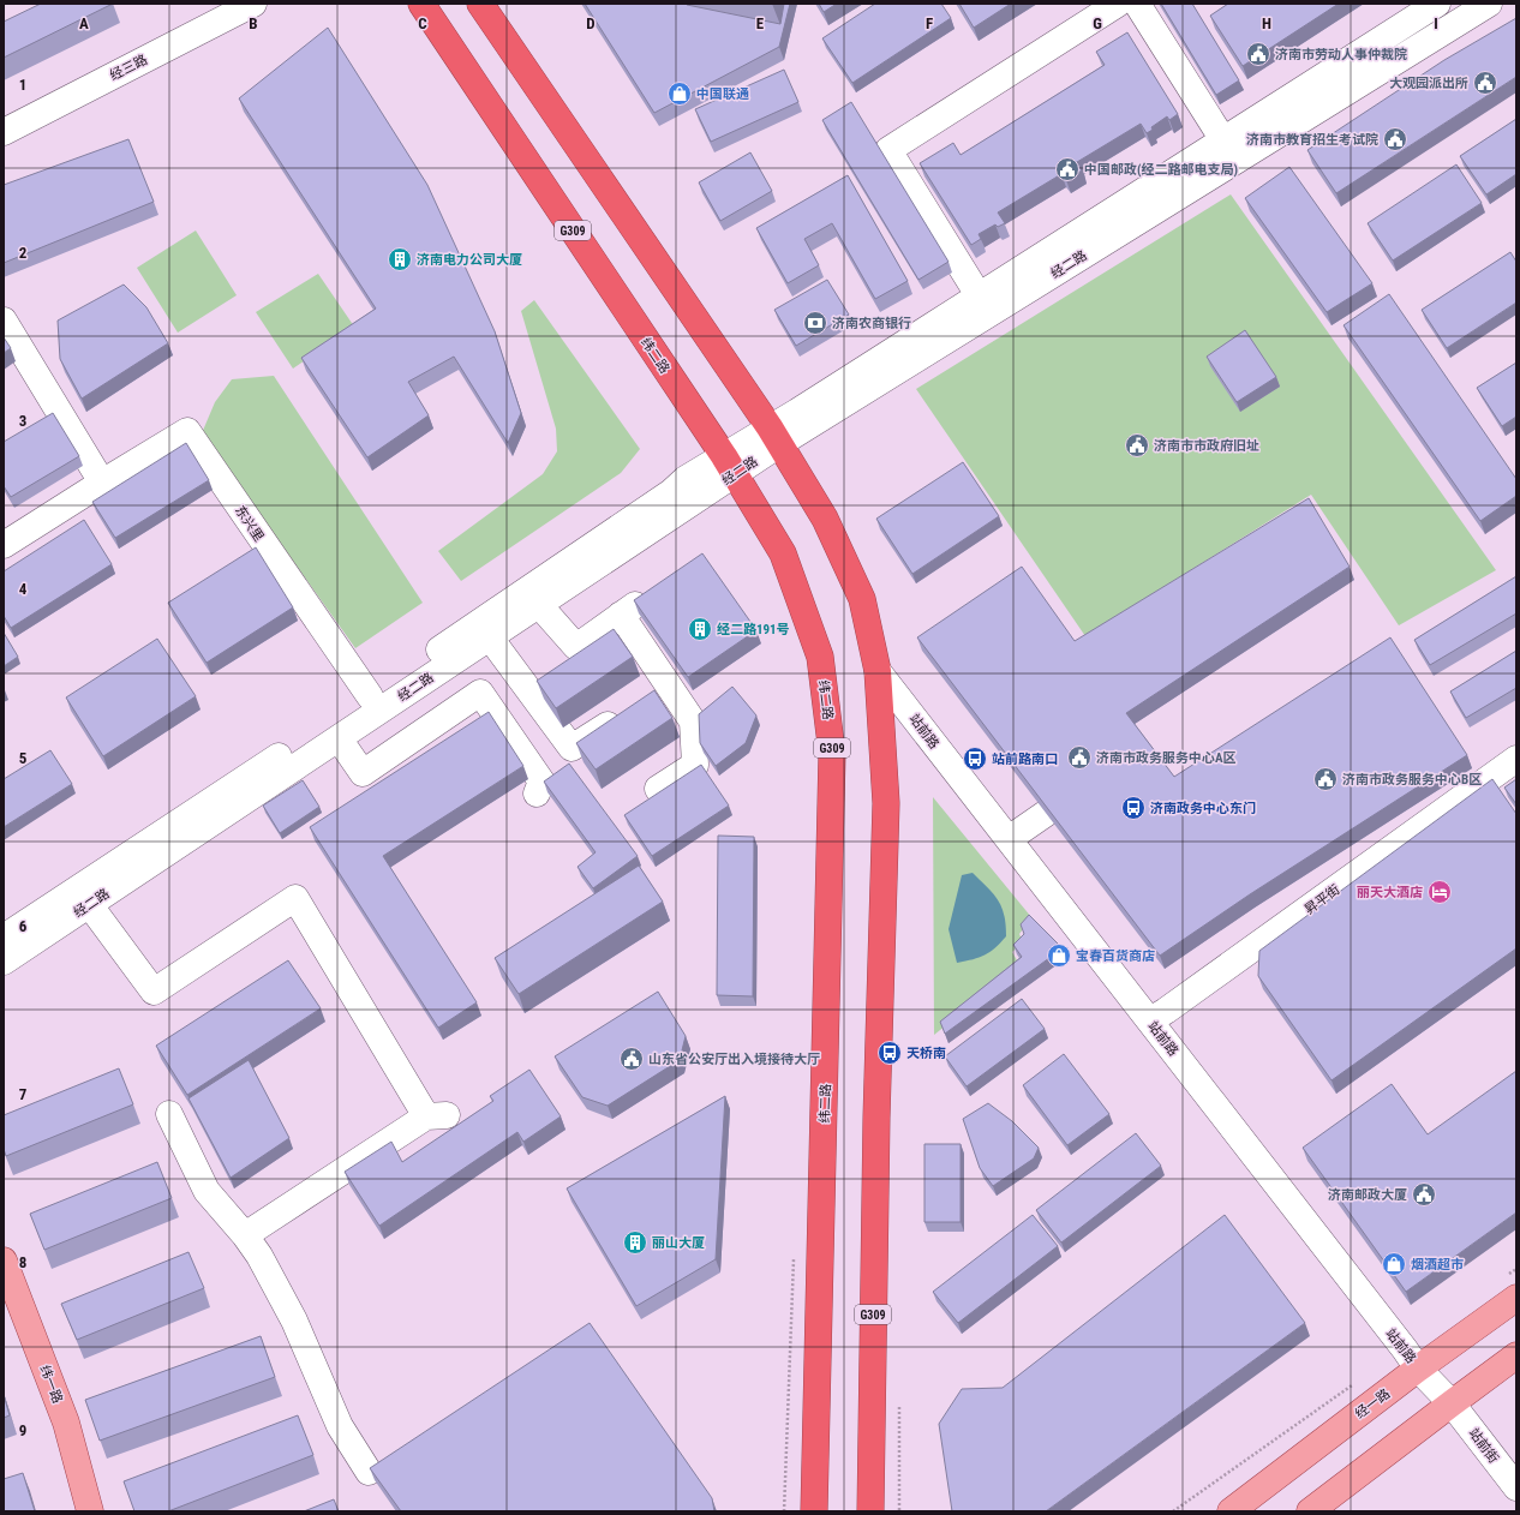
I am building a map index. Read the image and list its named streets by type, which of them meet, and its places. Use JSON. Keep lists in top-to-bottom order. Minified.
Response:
{"streets":{"highway":["G309","纬二路"],"main road":["纬一路","经一路"],"street":["经三路","经二路","东兴里","站前路","昇平街","站前街"]},"crossings":[["G309","经二路"],["G309","站前路"],["经二路","纬二路"],["经二路","东兴里"],["站前路","昇平街"],["站前路","经一路"],["站前路","站前街"]],"places":{"public building":["济南市劳动人事仲裁院","大观园派出所","济南市教育招生考试院","中国邮政(经二路邮电支局)","济南市市政府旧址","济南市政务服务中心A区","济南市政务服务中心B区","山东省公安厅出入境接待大厅","济南邮政大厦"],"shop":["中国联通","宝春百货商店","烟酒超市"],"building":["济南电力公司大厦","经二路191号","丽山大厦"],"bank":["济南农商银行"],"bus stop":["站前路南口","济南政务中心东门","天桥南"],"hotel":["丽天大酒店"]},"grid":{"columns":["A","B","C","D","E","F","G","H","I"],"rows":["1","2","3","4","5","6","7","8","9"]}}
